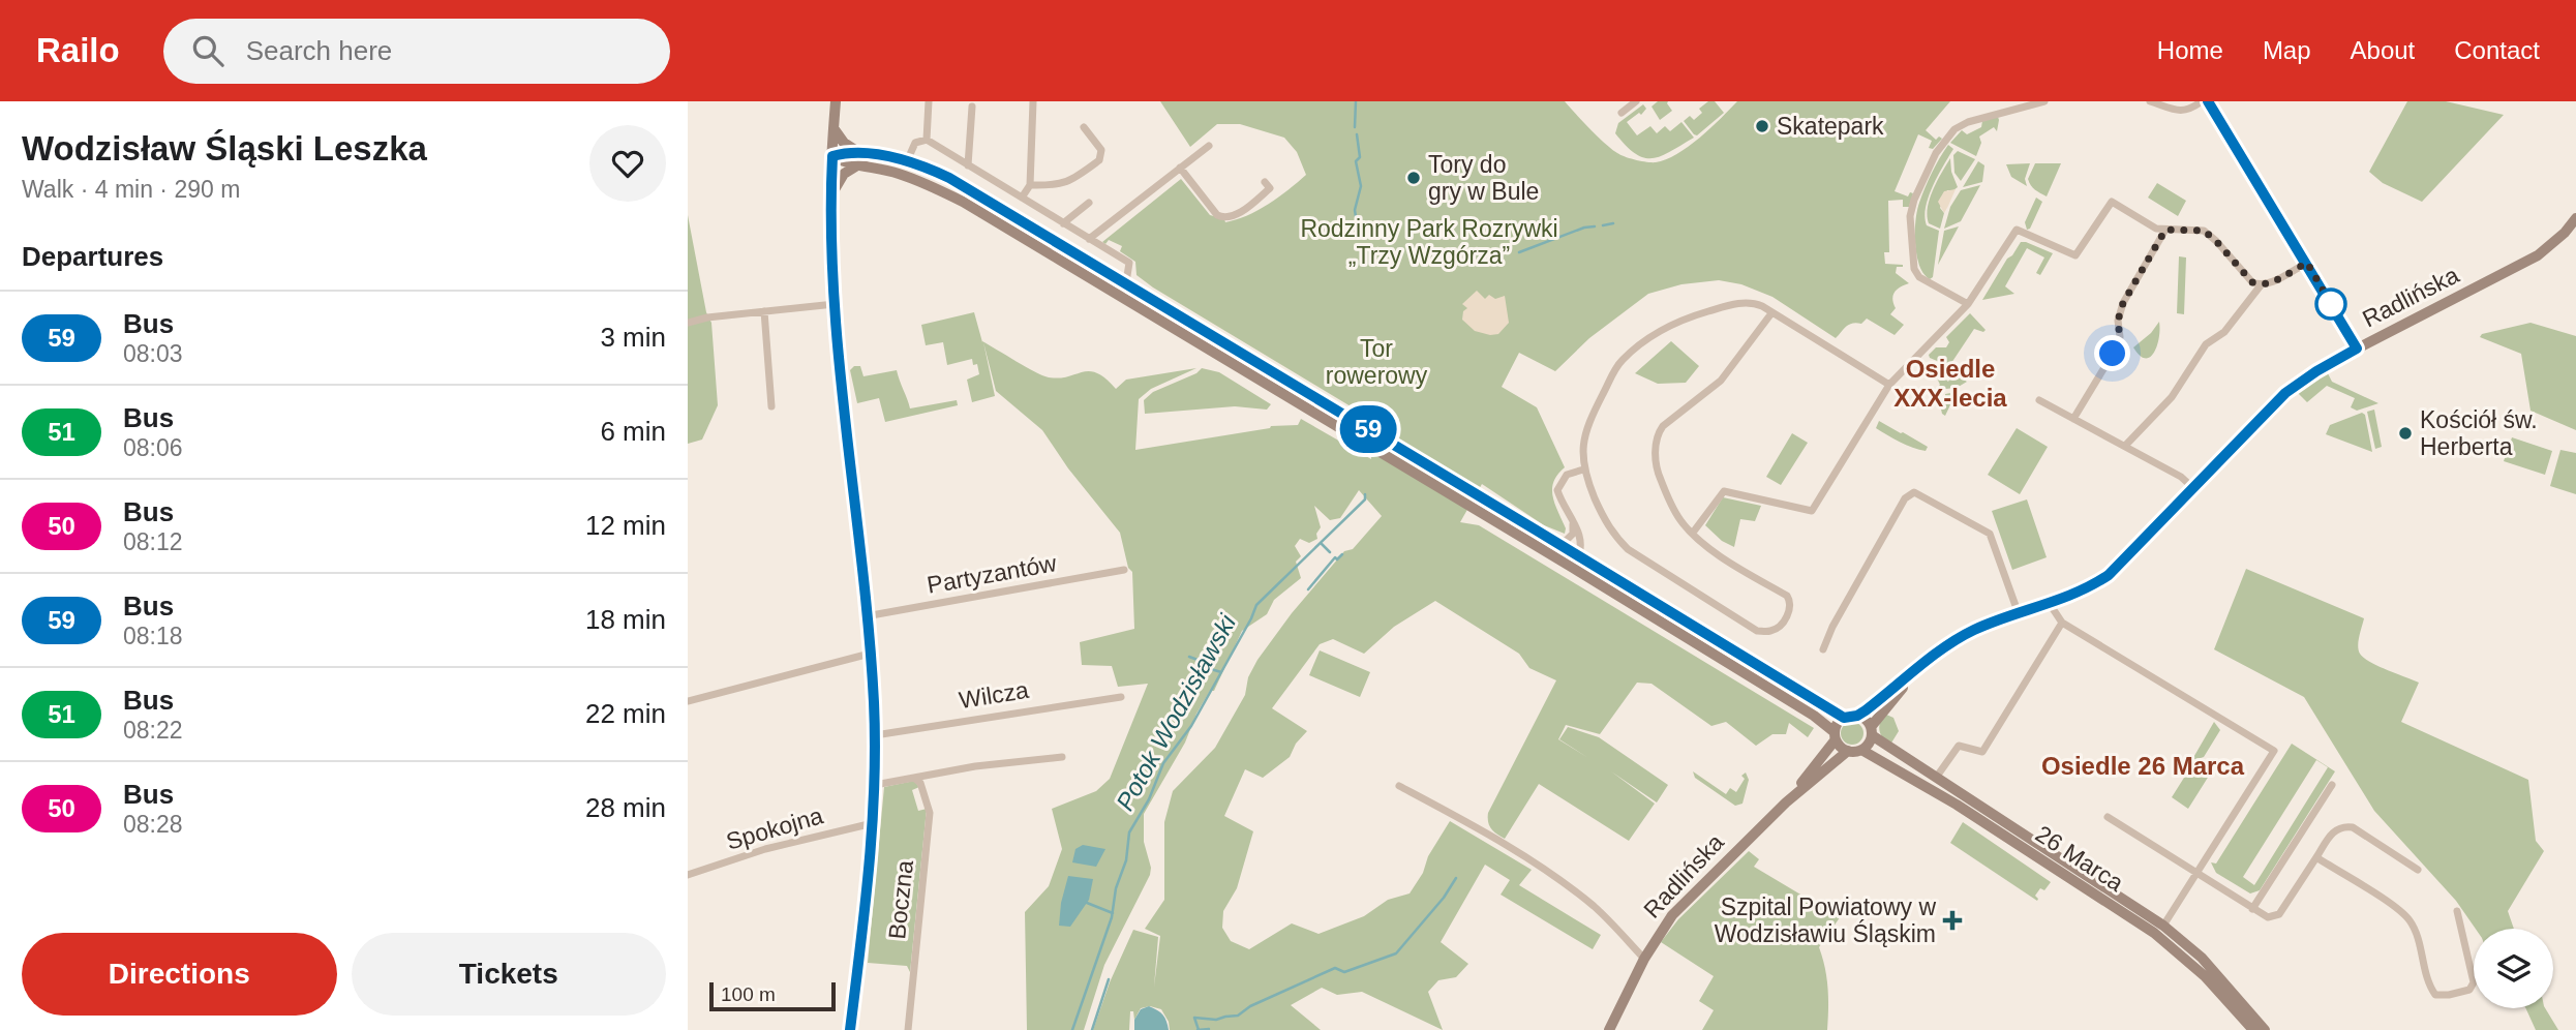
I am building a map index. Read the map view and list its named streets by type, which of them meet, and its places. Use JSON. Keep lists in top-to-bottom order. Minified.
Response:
{"streets":{"main road":["Radlińska","26 Marca"],"street":["Partyzantów","Wilcza","Spokojna","Boczna"]},"crossings":[["Radlińska","26 Marca"]],"districts":["Osiedle XXX-lecia","Osiedle 26 Marca"],"water":["Potok Wodzisławski"],"parks":["Rodzinny Park Rozrywki „Trzy Wzgórza”","Tor rowerowy"],"places":{"other":["Skatepark","Tory do gry w Bule","Kościół św. Herberta"],"health":["Szpital Powiatowy w Wodzisławiu Śląskim"]},"lines":["bus line 59"],"scale_bar":"100 m","page":{"header":"Railo","search":"Search here","nav":["Home","Map","About","Contact"],"heading":[["Wodzisław Śląski Leszka","Walk · 4 min · 290 m"],"Departures"],"on_map":"59","list":[{"mark":"59","name":"Bus","note":"08:03","value":"3 min"},{"mark":"51","name":"Bus","note":"08:06","value":"6 min"},{"mark":"50","name":"Bus","note":"08:12","value":"12 min"},{"mark":"59","name":"Bus","note":"08:18","value":"18 min"},{"mark":"51","name":"Bus","note":"08:22","value":"22 min"},{"mark":"50","name":"Bus","note":"08:28","value":"28 min"}],"buttons":["Directions","Tickets"],"scale":"100 m"}}
